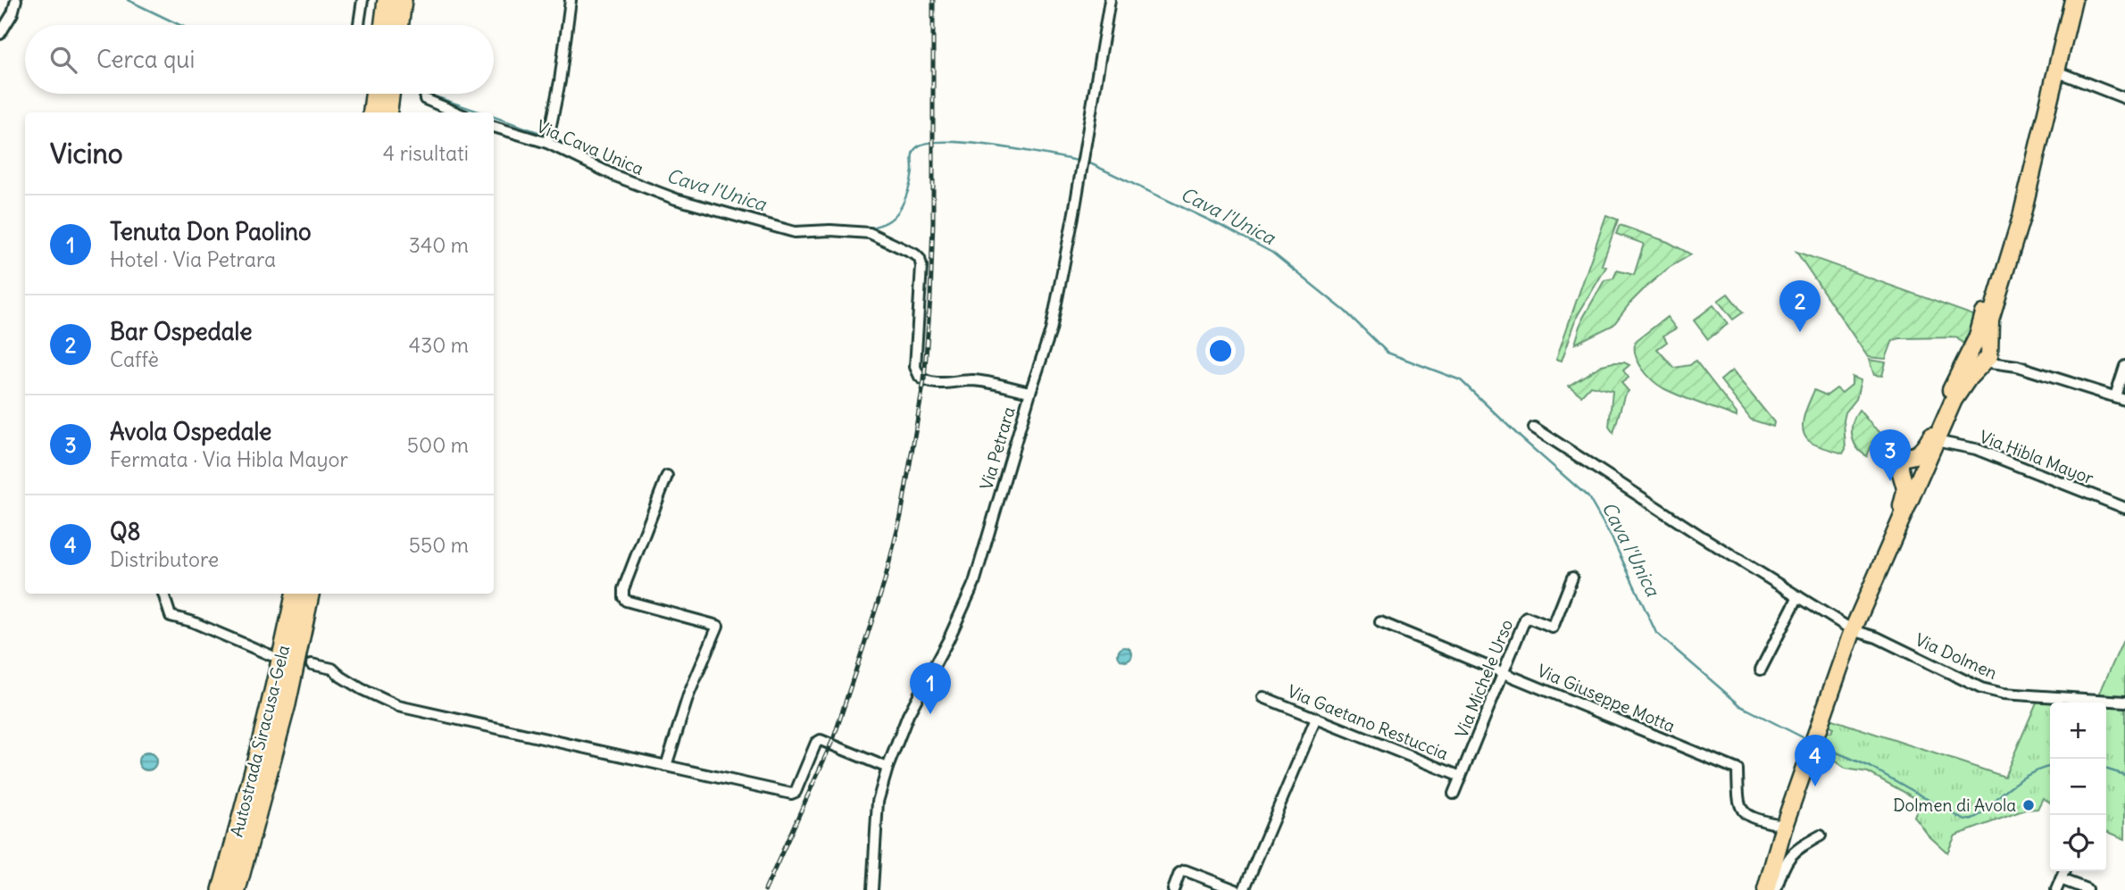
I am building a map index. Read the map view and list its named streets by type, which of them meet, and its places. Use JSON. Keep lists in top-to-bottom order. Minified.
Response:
{"streets":{"highway":["Autostrada Siracusa-Gela"],"street":["Via Cava Unica","Via Petrara","Via Hibla Mayor","Via Dolmen","Via Michele Urso","Via Giuseppe Motta","Via Gaetano Restuccia"]},"crossings":[["Via Cava Unica","Via Petrara"],["Via Michele Urso","Via Giuseppe Motta"],["Via Michele Urso","Via Gaetano Restuccia"]],"water":["Cava l'Unica"],"places":["Dolmen di Avola"],"page":{"search":"Cerca qui","heading":["Vicino","4 risultati"],"list":[{"mark":"1","name":"Tenuta Don Paolino","note":"Hotel · Via Petrara","value":"340 m"},{"mark":"2","name":"Bar Ospedale","note":"Caffè","value":"430 m"},{"mark":"3","name":"Avola Ospedale","note":"Fermata · Via Hibla Mayor","value":"500 m"},{"mark":"4","name":"Q8","note":"Distributore","value":"550 m"}],"pins":["2","3","1","4"],"map_buttons":["+","−"]}}
